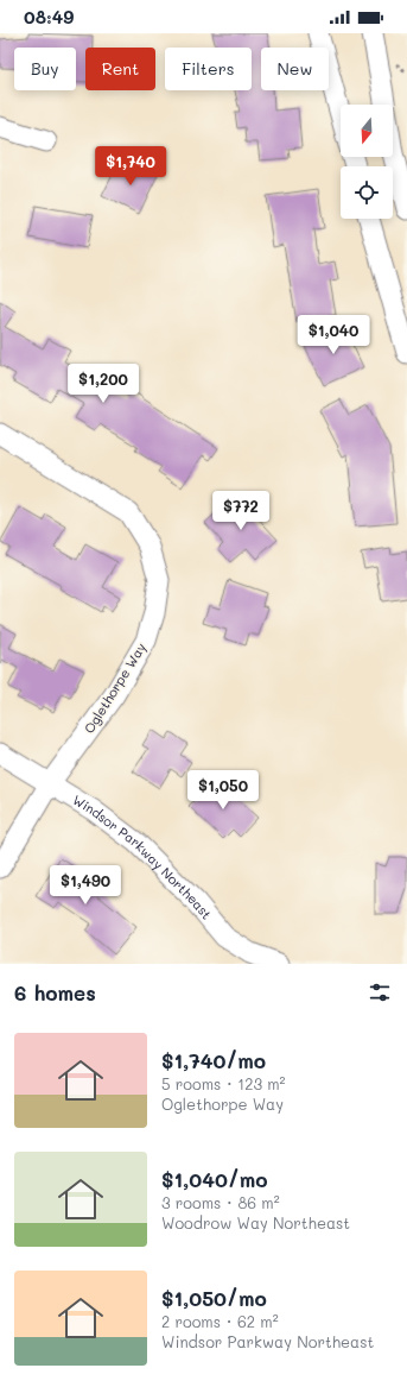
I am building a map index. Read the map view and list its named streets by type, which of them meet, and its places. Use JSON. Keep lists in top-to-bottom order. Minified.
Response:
{"streets":{"street":["Oglethorpe Way","Windsor Parkway Northeast"]},"crossings":[["Oglethorpe Way","Windsor Parkway Northeast"]],"north":"bottom","page":{"status":"08:49","chip":["Buy","Rent","Filters","New"],"price":["$1,740","$1,040","$1,200","$772","$1,050","$1,490"],"heading":"6 homes","list":[{"name":"$1,740/mo","note":"5 rooms · 123 m² · Oglethorpe Way"},{"name":"$1,040/mo","note":"3 rooms · 86 m² · Woodrow Way Northeast"},{"name":"$1,050/mo","note":"2 rooms · 62 m² · Windsor Parkway Northeast"}]}}
